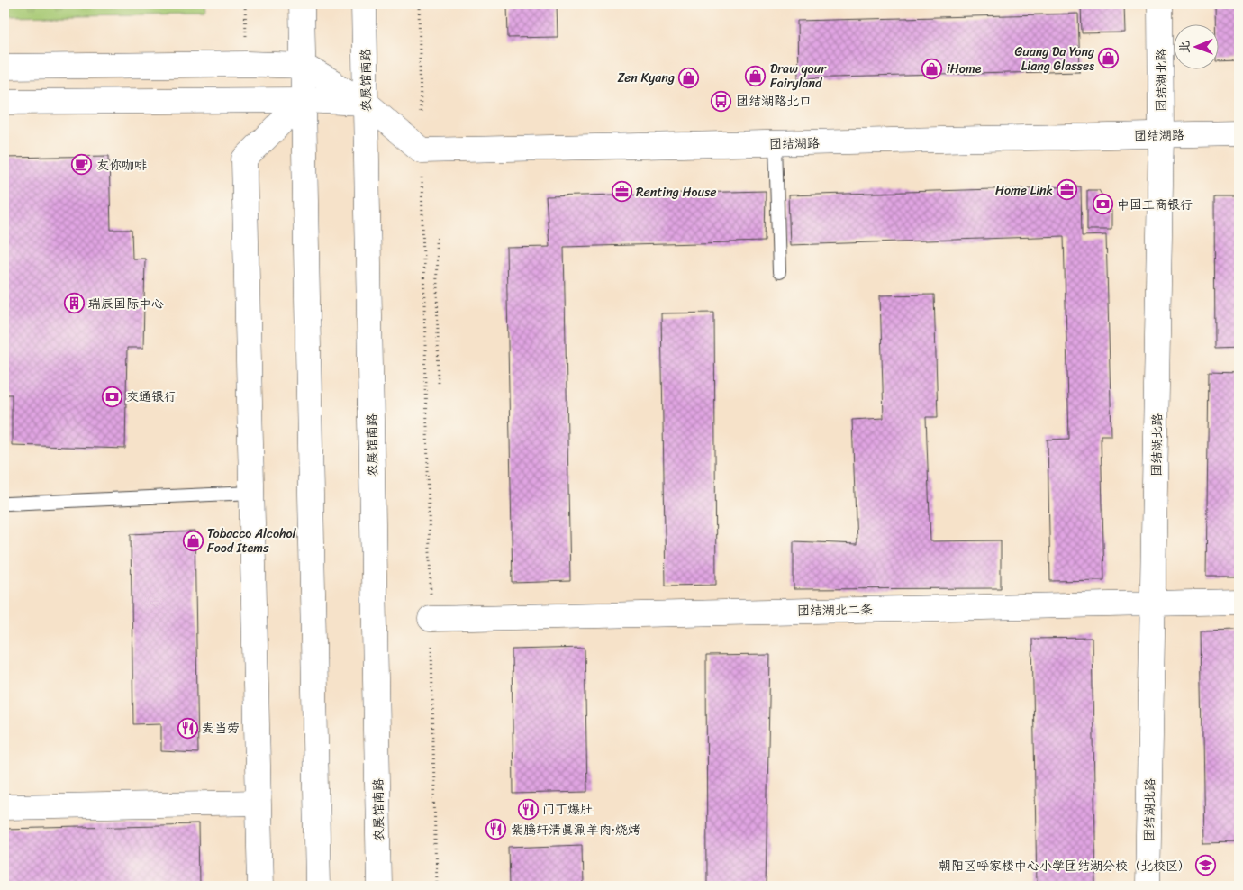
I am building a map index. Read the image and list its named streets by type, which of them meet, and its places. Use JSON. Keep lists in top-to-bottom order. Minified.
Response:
{"streets":{"street":["农展馆南路","团结湖北路","团结湖路","团结湖北二条"]},"crossings":[["团结湖北路","团结湖路"],["团结湖北路","团结湖北二条"]],"places":{"shop":["Guang Da Yong Liang Glasses","iHome","Draw your Fairyland","Zen Kyang","Tobacco Alcohol Food Items"],"bus stop":["团结湖路北口"],"cafe":["友你咖啡"],"office":["Home Link","Renting House"],"bank":["中国工商银行","交通银行"],"building":["瑞辰国际中心"],"restaurant":["麦当劳","门丁爆肚","紫腾轩清真涮羊肉·烧烤"],"school or university":["朝阳区呼家楼中心小学团结湖分校（北校区）"]},"north":"left"}
